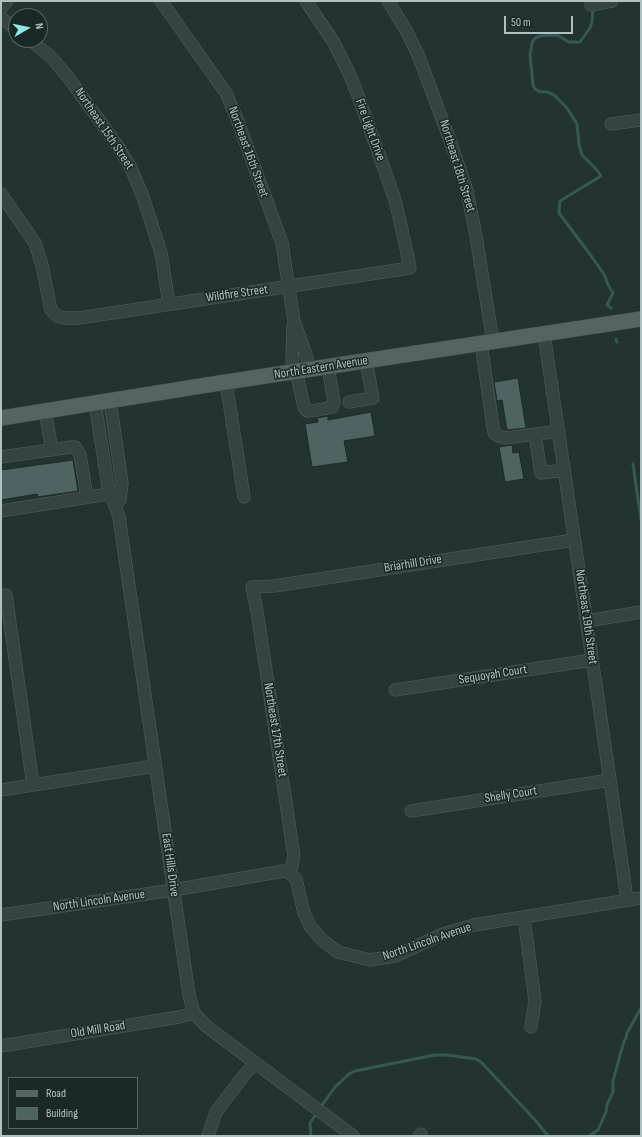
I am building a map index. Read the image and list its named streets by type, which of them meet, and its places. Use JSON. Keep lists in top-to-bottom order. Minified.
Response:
{"streets":{"main road":["North Eastern Avenue"],"street":["Northeast 15th Street","Fire Light Drive","Northeast 16th Street","Northeast 18th Street","Wildfire Street","Briarhill Drive","Northeast 19th Street","Sequoyah Court","Northeast 17th Street","Shelly Court","East Hills Drive","North Lincoln Avenue","Old Mill Road"]},"crossings":[["Northeast 15th Street","Wildfire Street"],["Fire Light Drive","Wildfire Street"],["Northeast 16th Street","Wildfire Street"],["Northeast 16th Street","North Eastern Avenue"],["Northeast 18th Street","North Eastern Avenue"],["North Eastern Avenue","Northeast 19th Street"],["North Eastern Avenue","East Hills Drive"],["Briarhill Drive","Northeast 19th Street"],["Briarhill Drive","Northeast 17th Street"],["Northeast 19th Street","Sequoyah Court"],["Northeast 19th Street","Shelly Court"],["Northeast 19th Street","North Lincoln Avenue"],["Northeast 17th Street","North Lincoln Avenue"],["East Hills Drive","North Lincoln Avenue"],["East Hills Drive","Old Mill Road"]],"legend":["Road","Building"],"scale_bar":"50 m","north":"right"}
